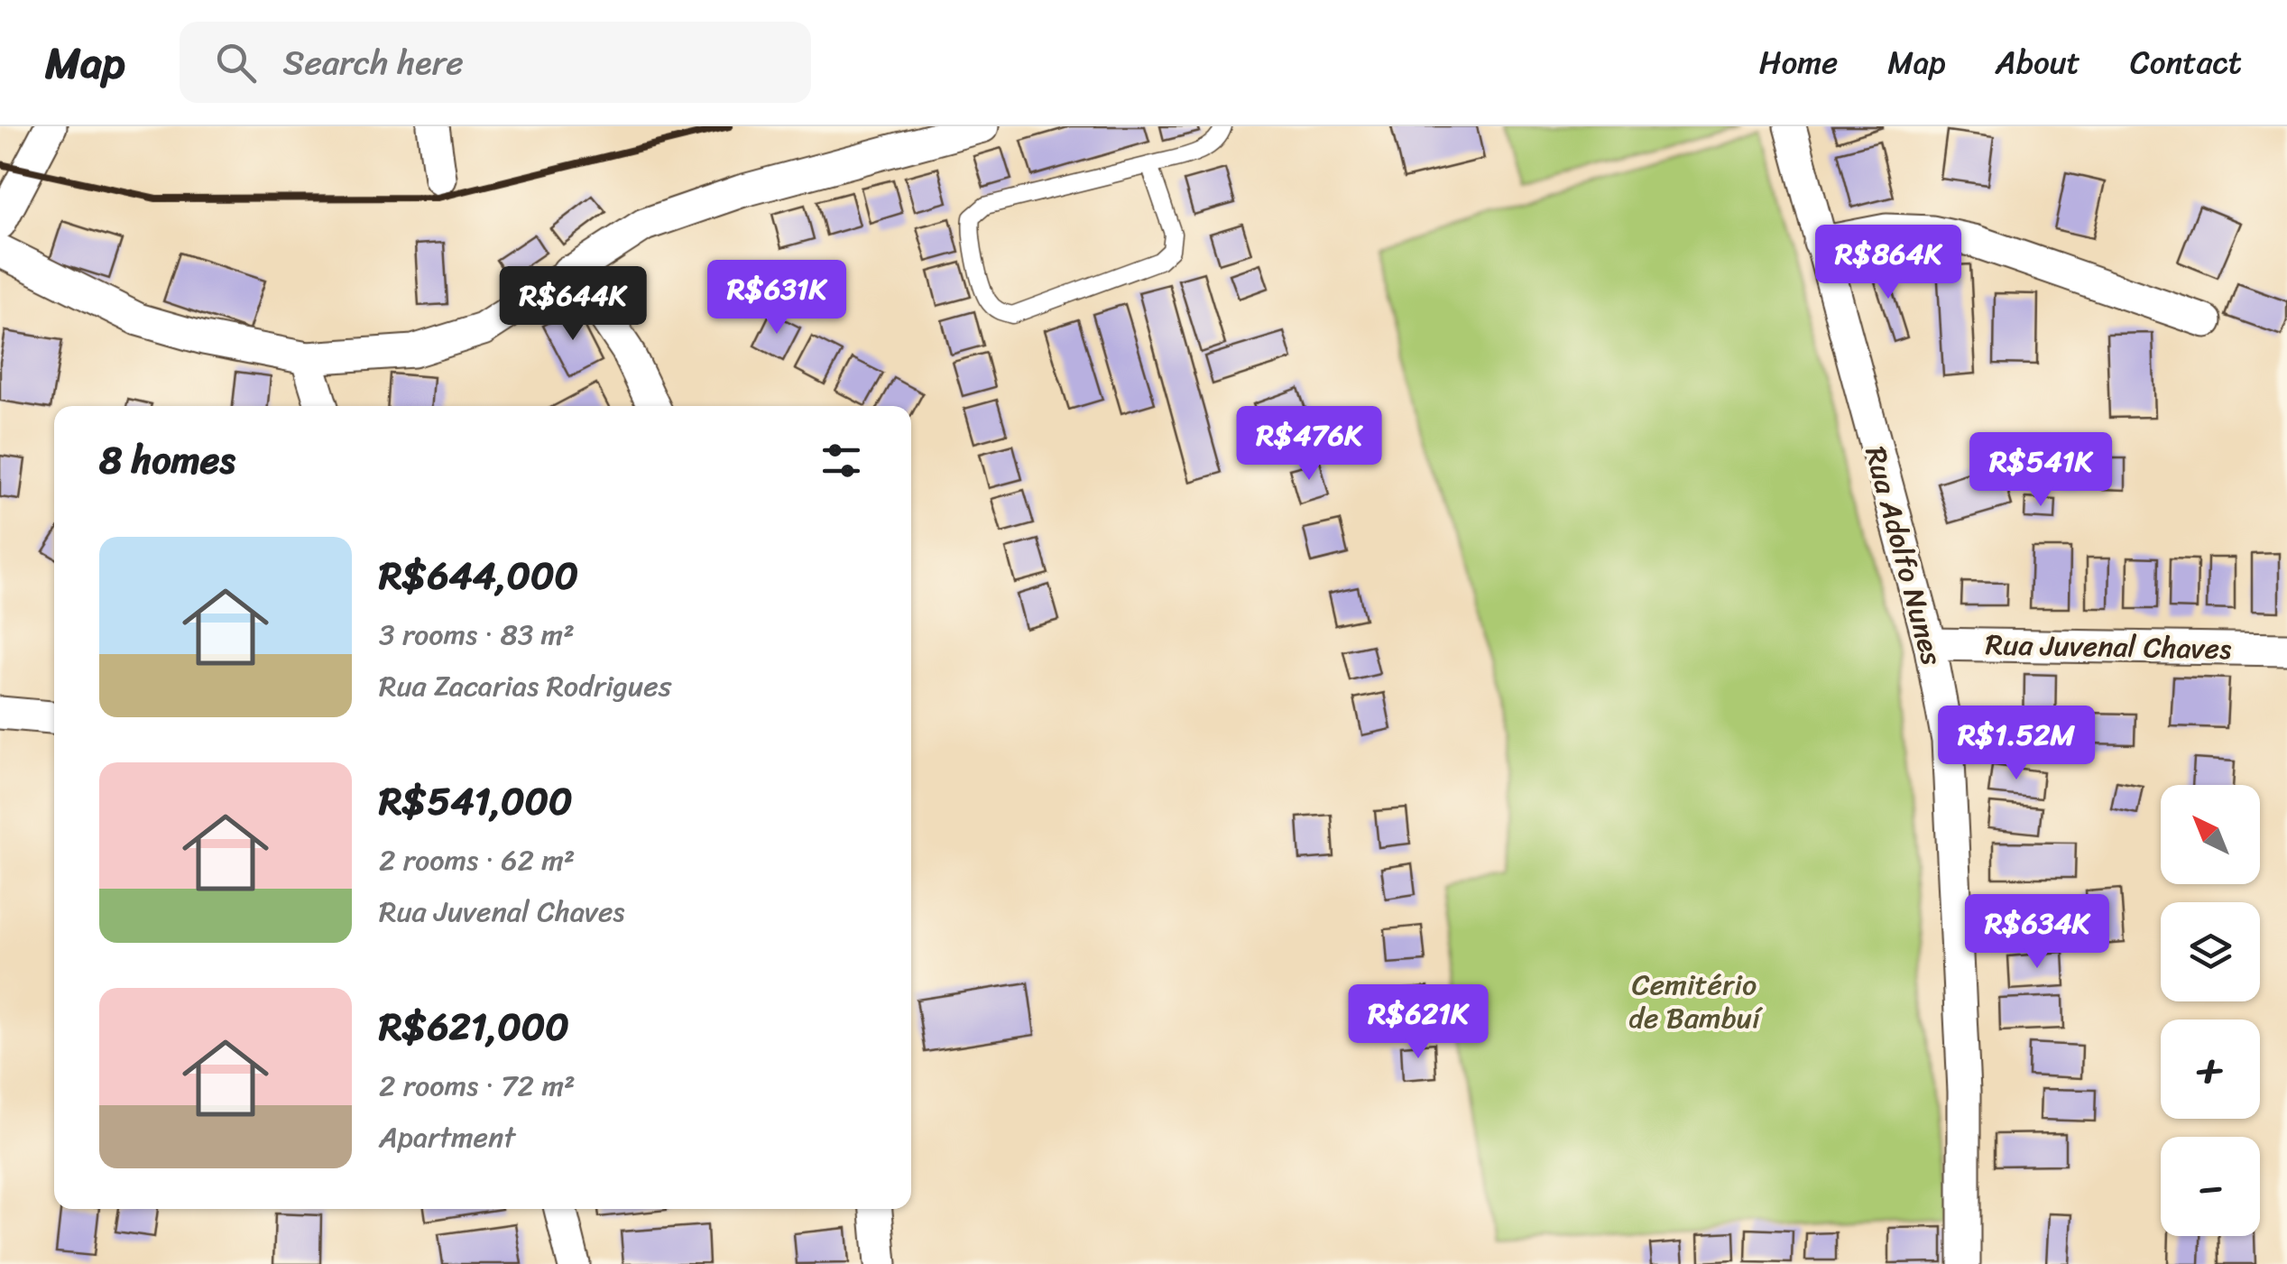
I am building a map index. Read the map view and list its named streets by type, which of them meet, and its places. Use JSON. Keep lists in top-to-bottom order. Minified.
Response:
{"streets":{"street":["Rua Adolfo Nunes","Rua Juvenal Chaves"]},"crossings":[["Rua Adolfo Nunes","Rua Juvenal Chaves"]],"parks":["Cemitério de Bambuí"],"north":"top left","page":{"header":"Map","search":"Search here","nav":["Home","Map","About","Contact"],"price":["R$864K","R$631K","R$644K","R$476K","R$541K","R$1.52M","R$634K","R$621K"],"heading":"8 homes","list":[{"name":"R$644,000","note":"3 rooms · 83 m² · Rua Zacarias Rodrigues"},{"name":"R$541,000","note":"2 rooms · 62 m² · Rua Juvenal Chaves"},{"name":"R$621,000","note":"2 rooms · 72 m² · Apartment"}],"map_buttons":["+","−"]}}
